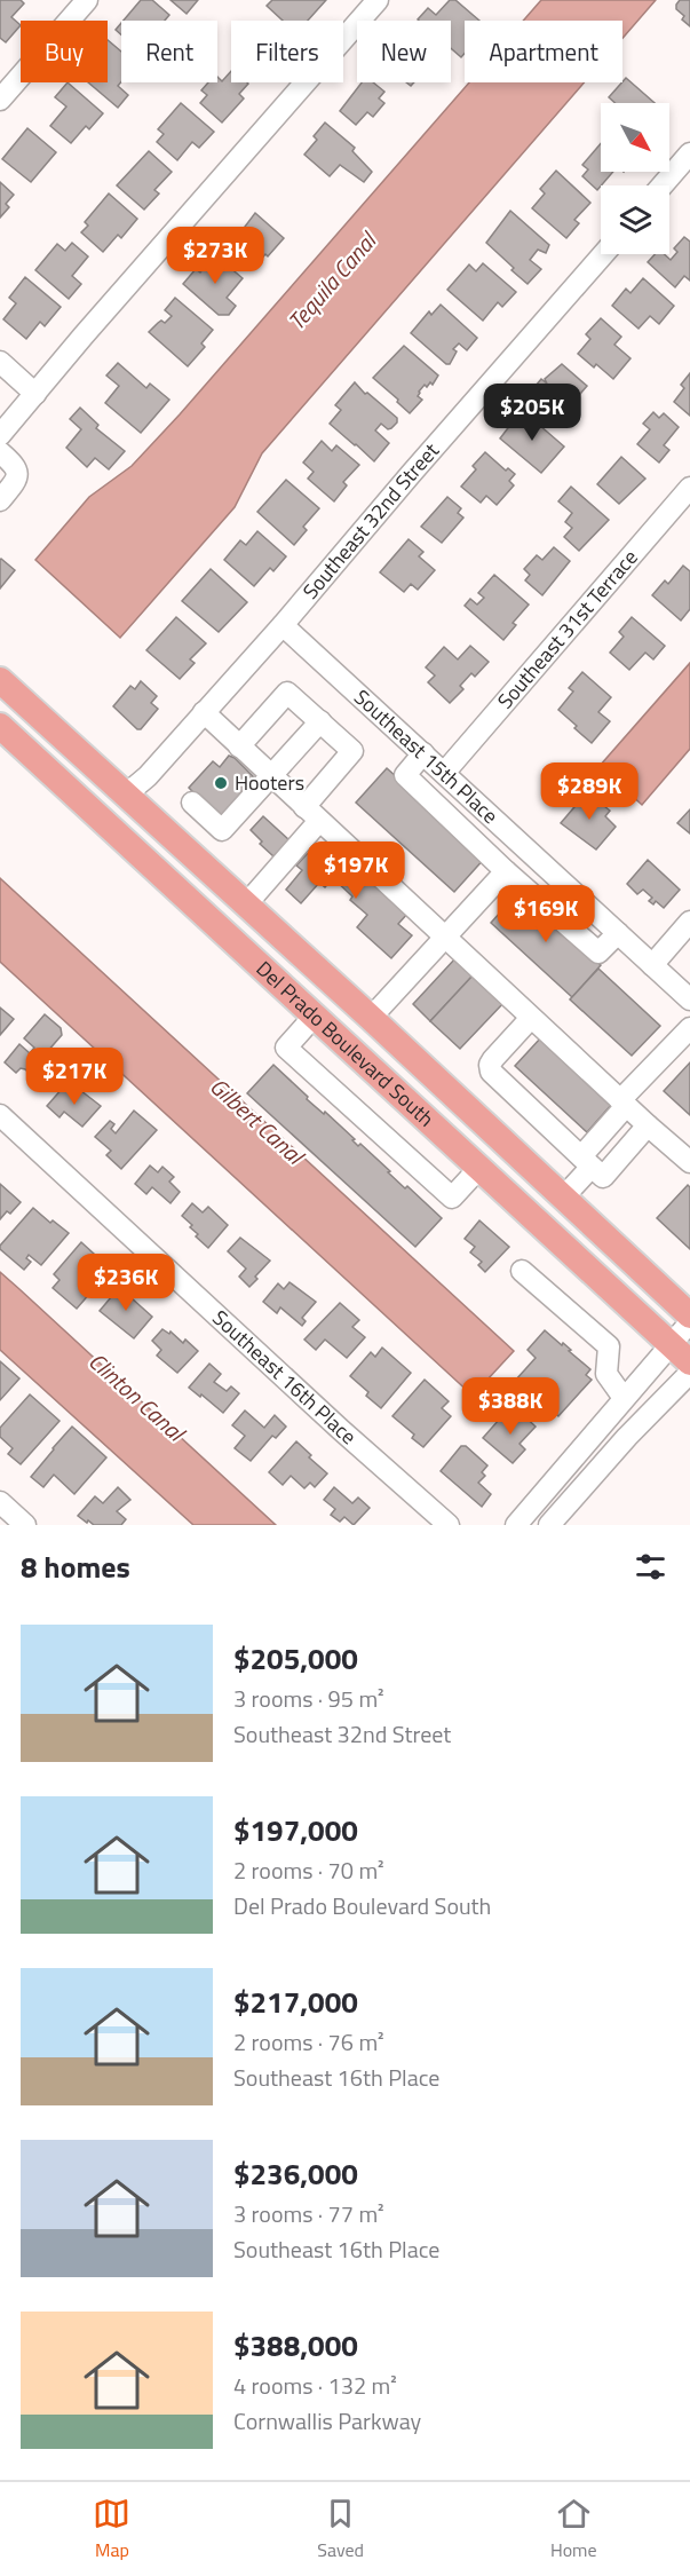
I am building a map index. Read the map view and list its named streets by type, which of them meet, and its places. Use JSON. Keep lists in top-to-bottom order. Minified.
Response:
{"streets":{"main road":["Del Prado Boulevard South"],"street":["Southeast 32nd Street","Southeast 31st Terrace","Southeast 15th Place","Southeast 16th Place"]},"crossings":[["Southeast 32nd Street","Southeast 15th Place"],["Southeast 32nd Street","Del Prado Boulevard South"],["Southeast 31st Terrace","Southeast 15th Place"]],"water":["Tequila Canal","Gilbert Canal","Clinton Canal"],"places":["Hooters"],"north":"bottom right","page":{"chip":["Buy","Rent","Filters","New","Apartment"],"price":["$273K","$205K","$289K","$197K","$169K","$217K","$236K","$388K"],"heading":"8 homes","list":[{"name":"$205,000","note":"3 rooms · 95 m² · Southeast 32nd Street"},{"name":"$197,000","note":"2 rooms · 70 m² · Del Prado Boulevard South"},{"name":"$217,000","note":"2 rooms · 76 m² · Southeast 16th Place"},{"name":"$236,000","note":"3 rooms · 77 m² · Southeast 16th Place"},{"name":"$388,000","note":"4 rooms · 132 m² · Cornwallis Parkway"}],"tabs":["Map","Saved","Home"]}}
